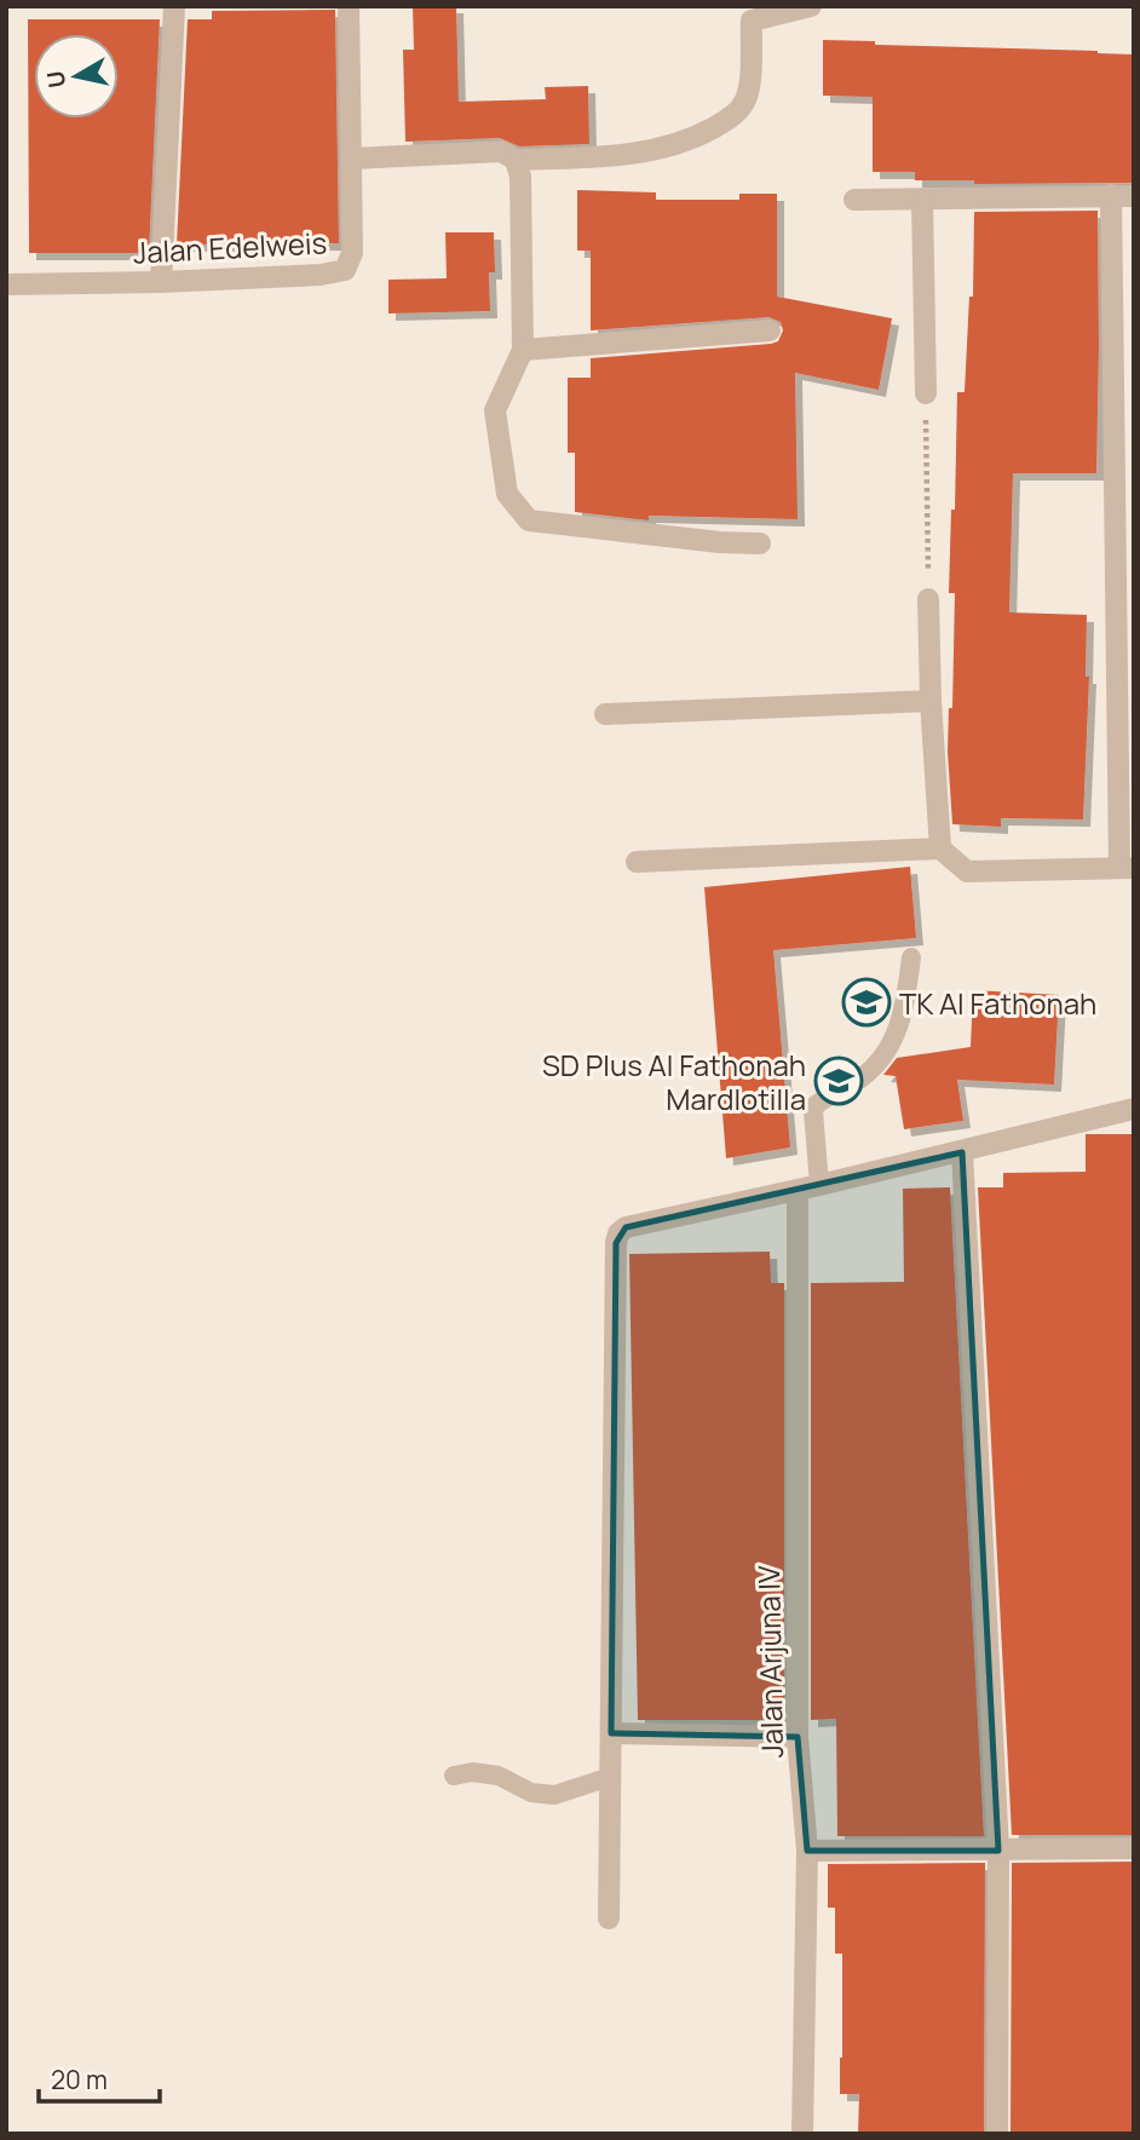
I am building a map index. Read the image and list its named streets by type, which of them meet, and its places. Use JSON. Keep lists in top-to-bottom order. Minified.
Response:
{"streets":{"street":["Jalan Edelweis","Jalan Arjuna IV"]},"places":{"school or university":["TK Al Fathonah","SD Plus Al Fathonah Mardlotilla"]},"scale_bar":"20 m","north":"left"}
